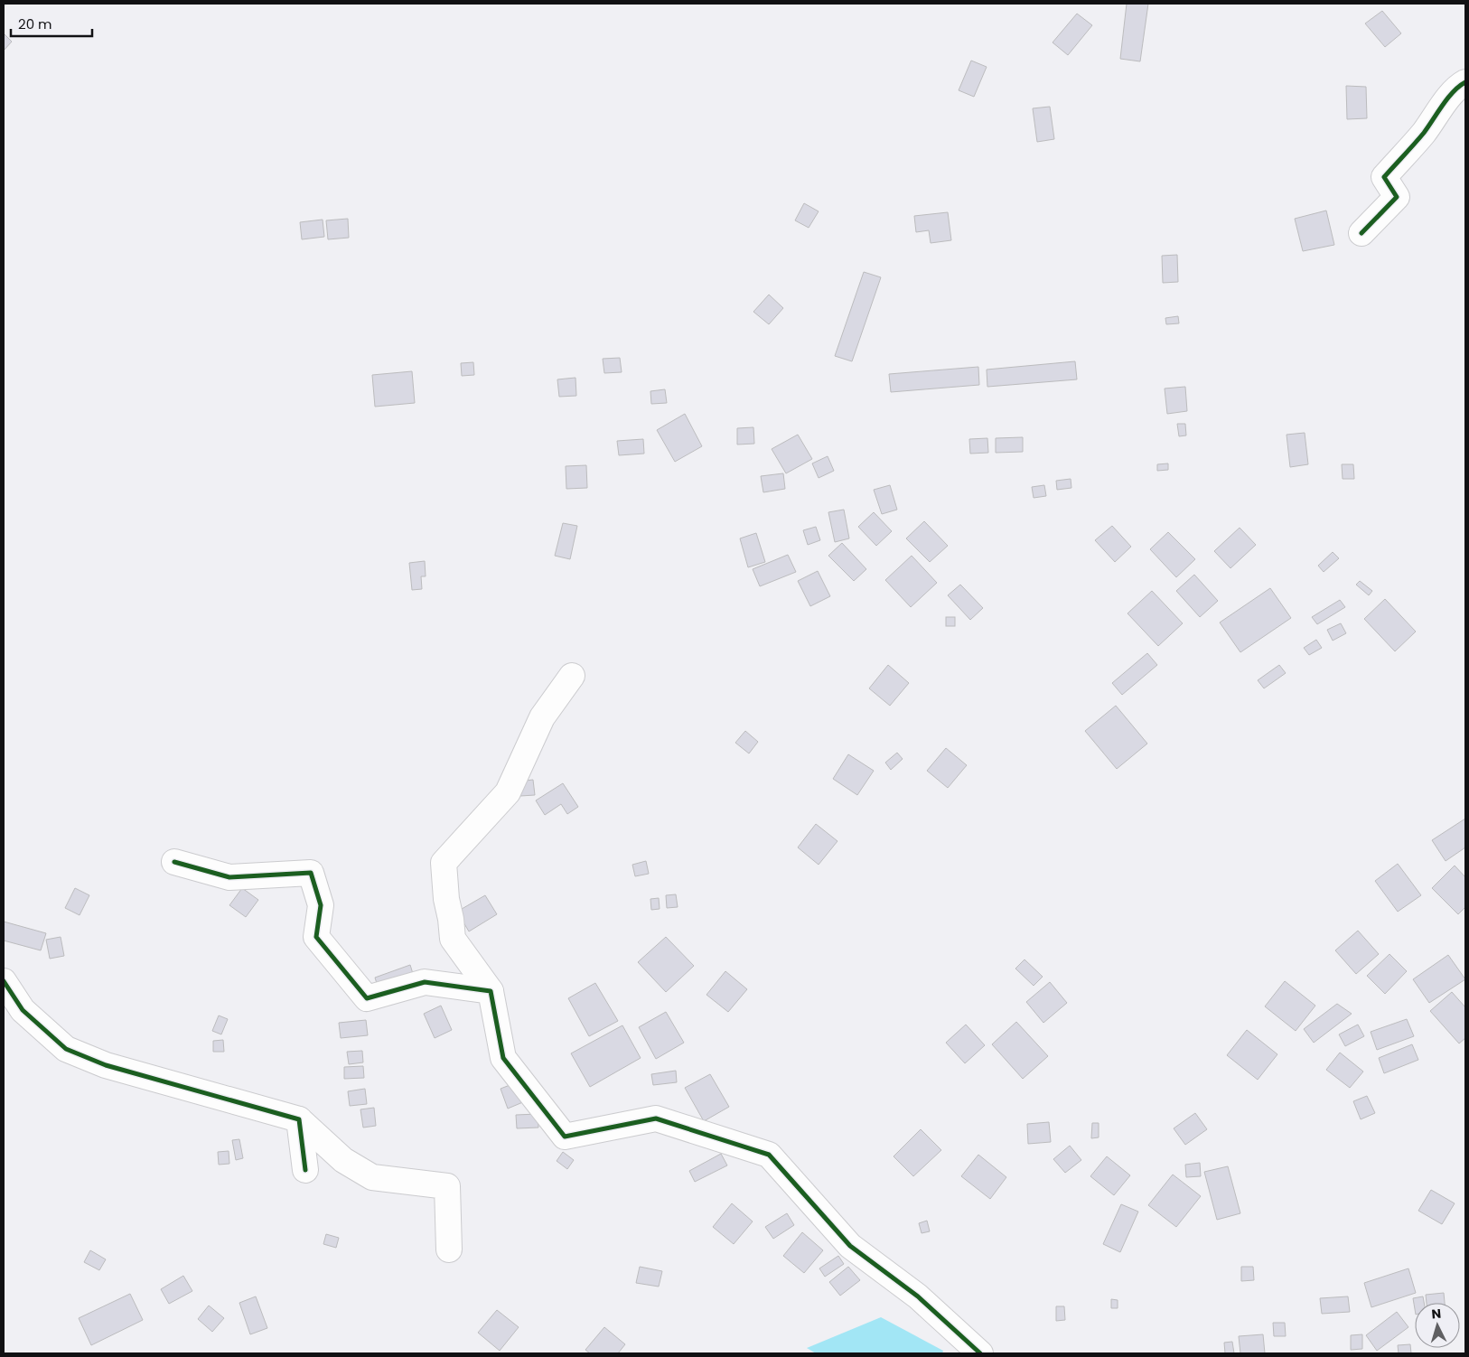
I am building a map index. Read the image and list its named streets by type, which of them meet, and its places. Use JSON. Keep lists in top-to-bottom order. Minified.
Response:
{"scale_bar":"20 m","north":"top"}
